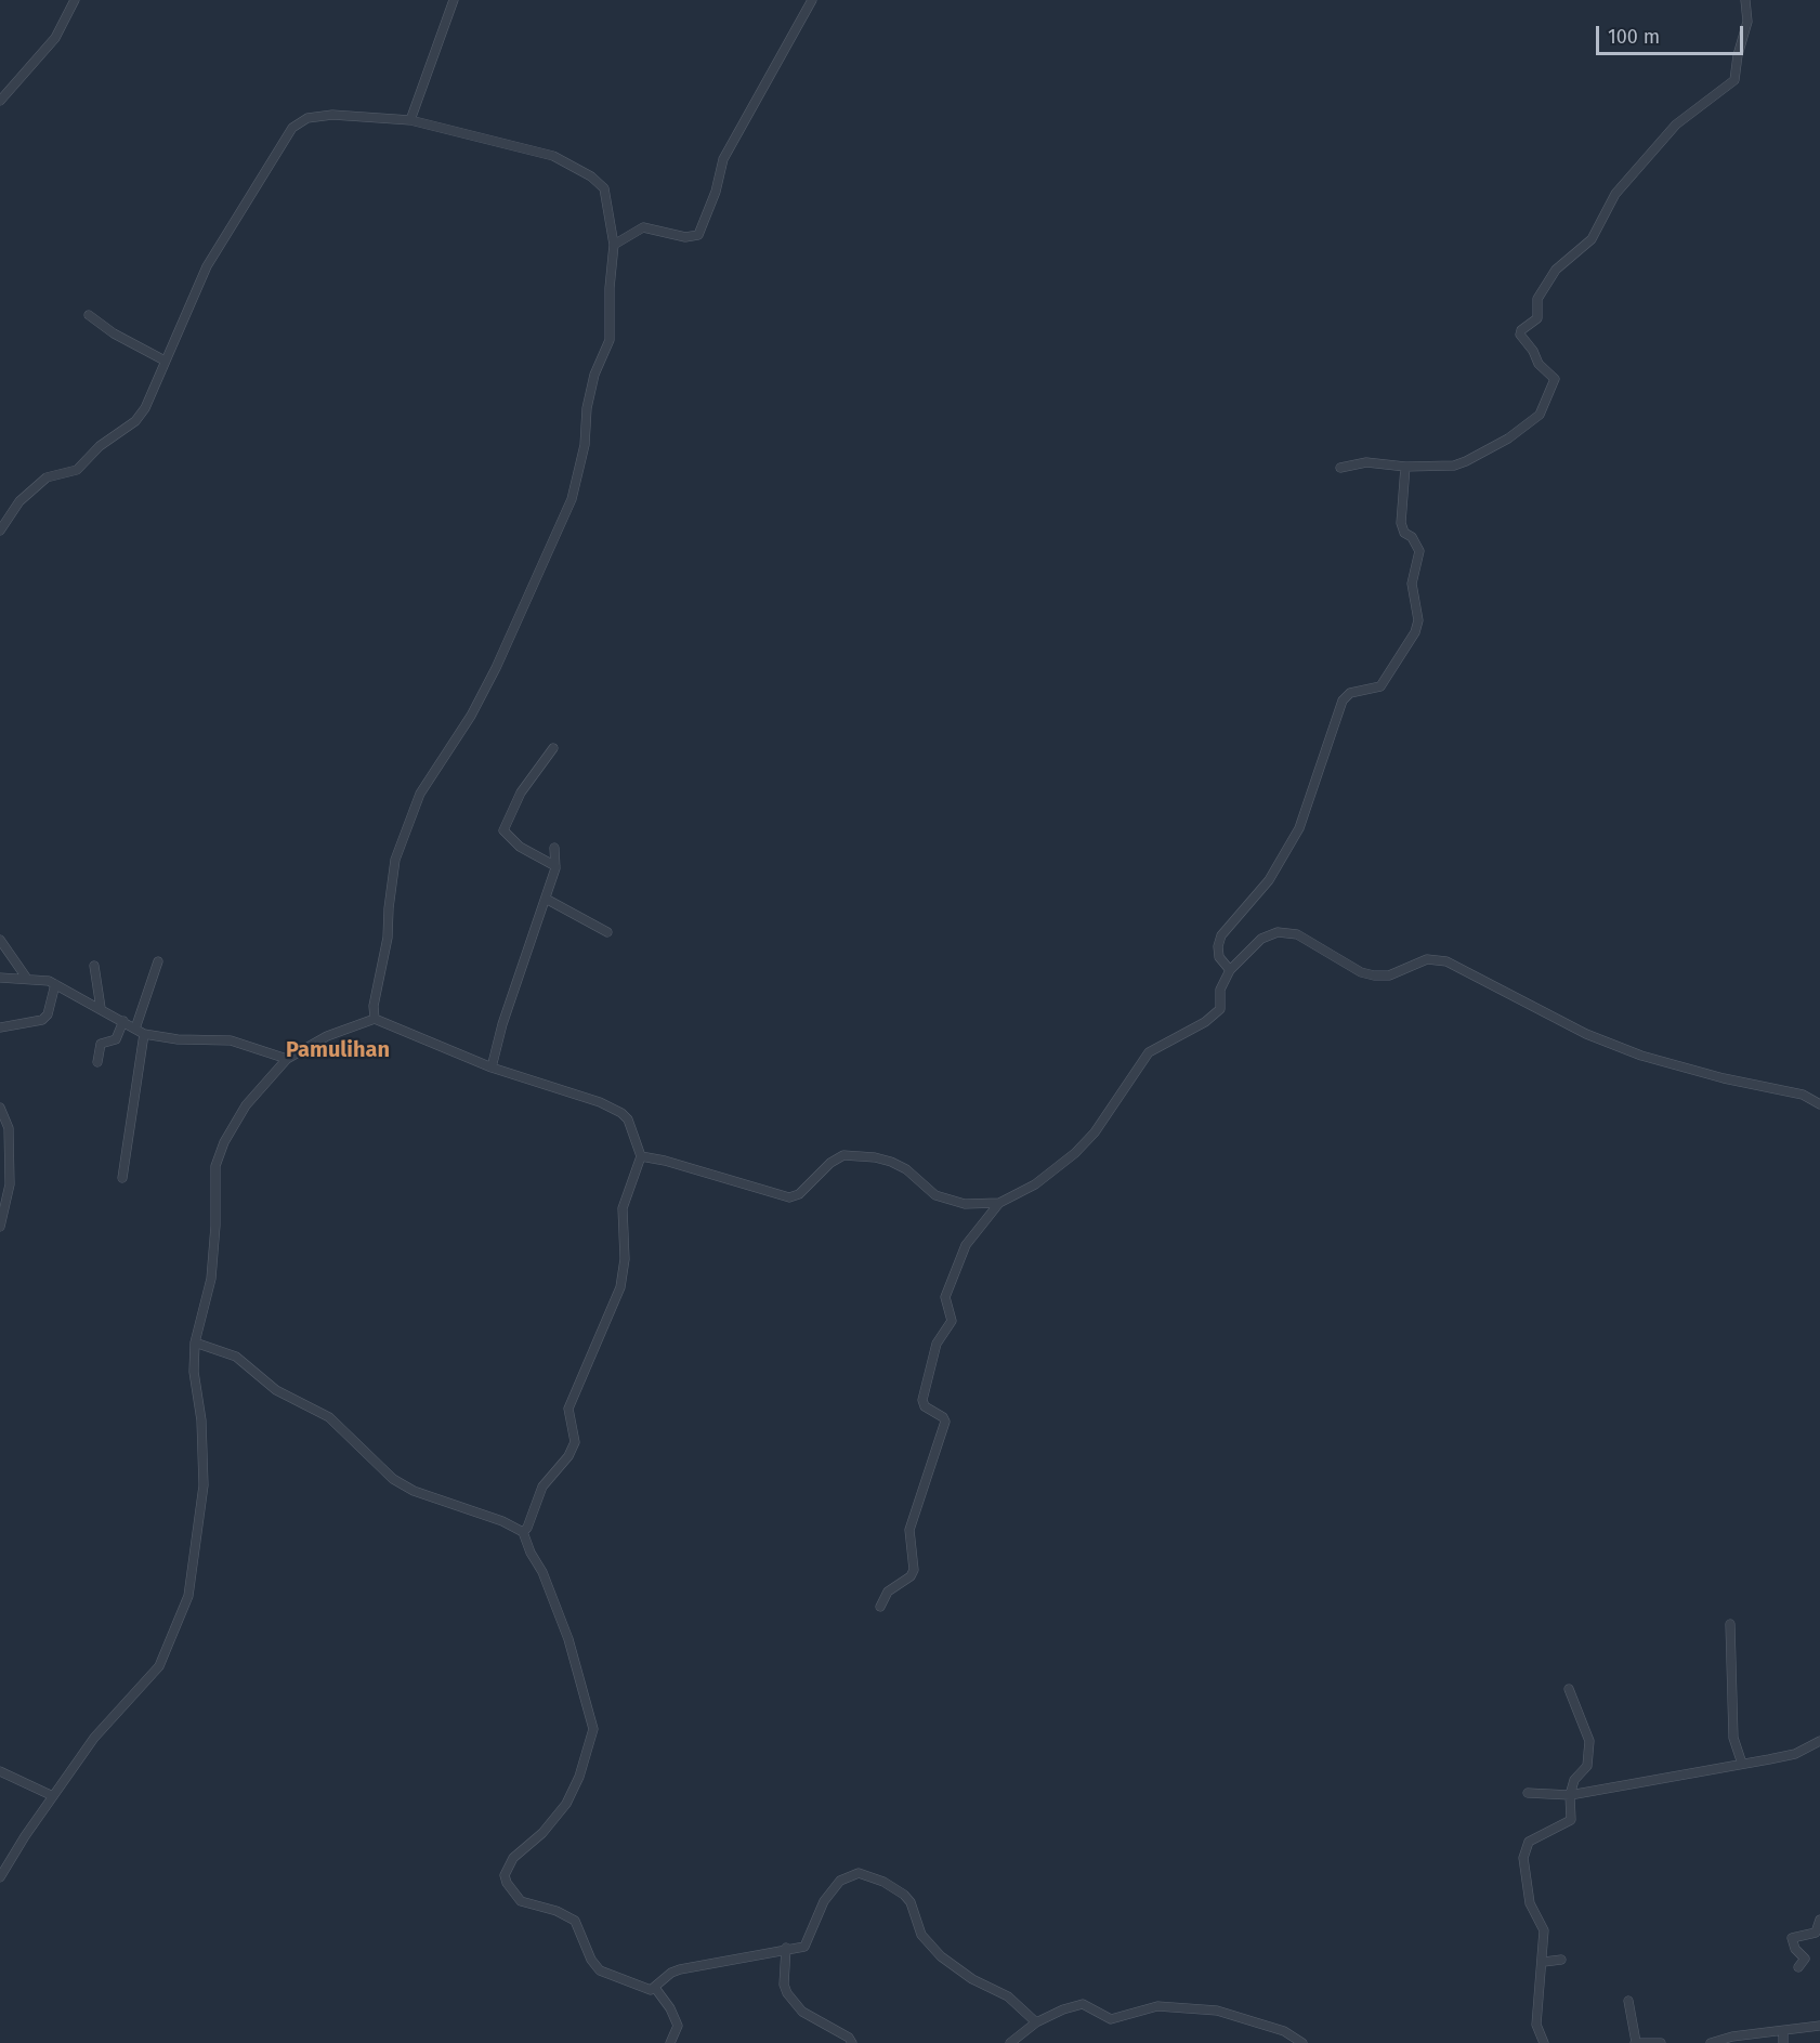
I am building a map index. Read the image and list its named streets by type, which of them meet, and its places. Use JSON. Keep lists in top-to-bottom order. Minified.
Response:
{"districts":["Pamulihan"],"scale_bar":"100 m"}
